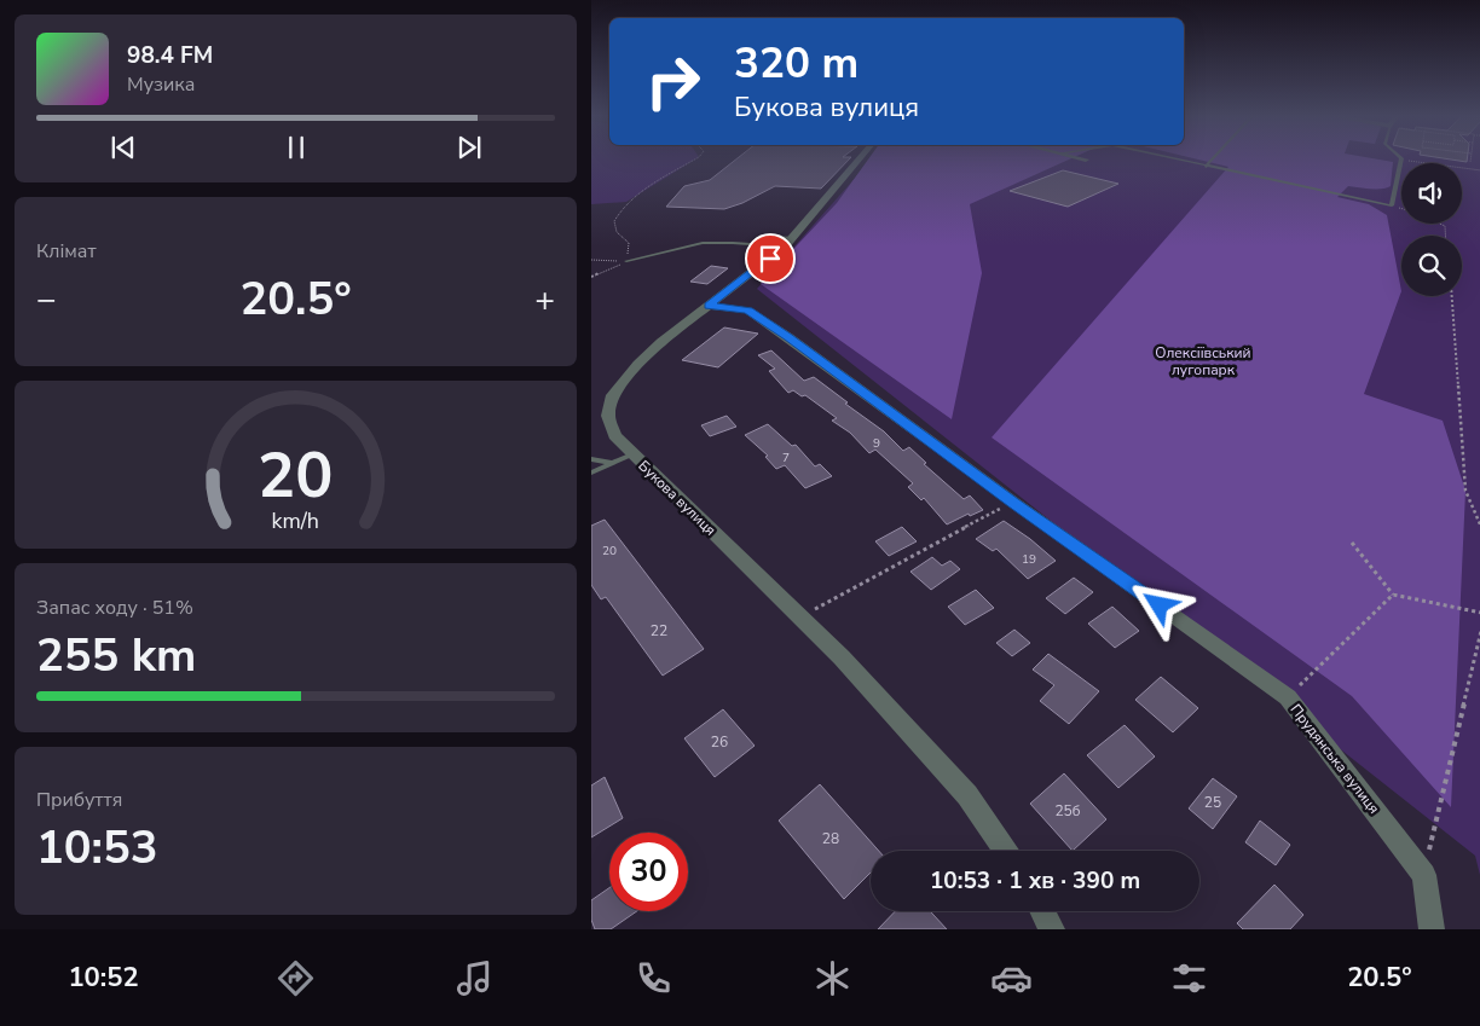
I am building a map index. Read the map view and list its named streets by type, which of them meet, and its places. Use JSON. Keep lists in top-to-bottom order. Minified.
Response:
{"streets":{"street":["Букова вулиця","Прудянська вулиця"]},"crossings":[["Букова вулиця","Прудянська вулиця"]],"parks":["Олексіївський лугопарк"],"house_numbers":["9","7","20","19","22","26","25","25б","28"],"page":{"turn":["320 m","Букова вулиця"],"song":["98.4 FM","Музика"],"tile":["Клімат",["Запас ходу · 51%","255 km"],["Прибуття","10:53"]],"heat":["−","20.5°","+"],"limit":"30","trip":"10:53 · 1 хв · 390 m","tabs":["10:52","20.5°"],"gauge":["20","km/h"]}}
